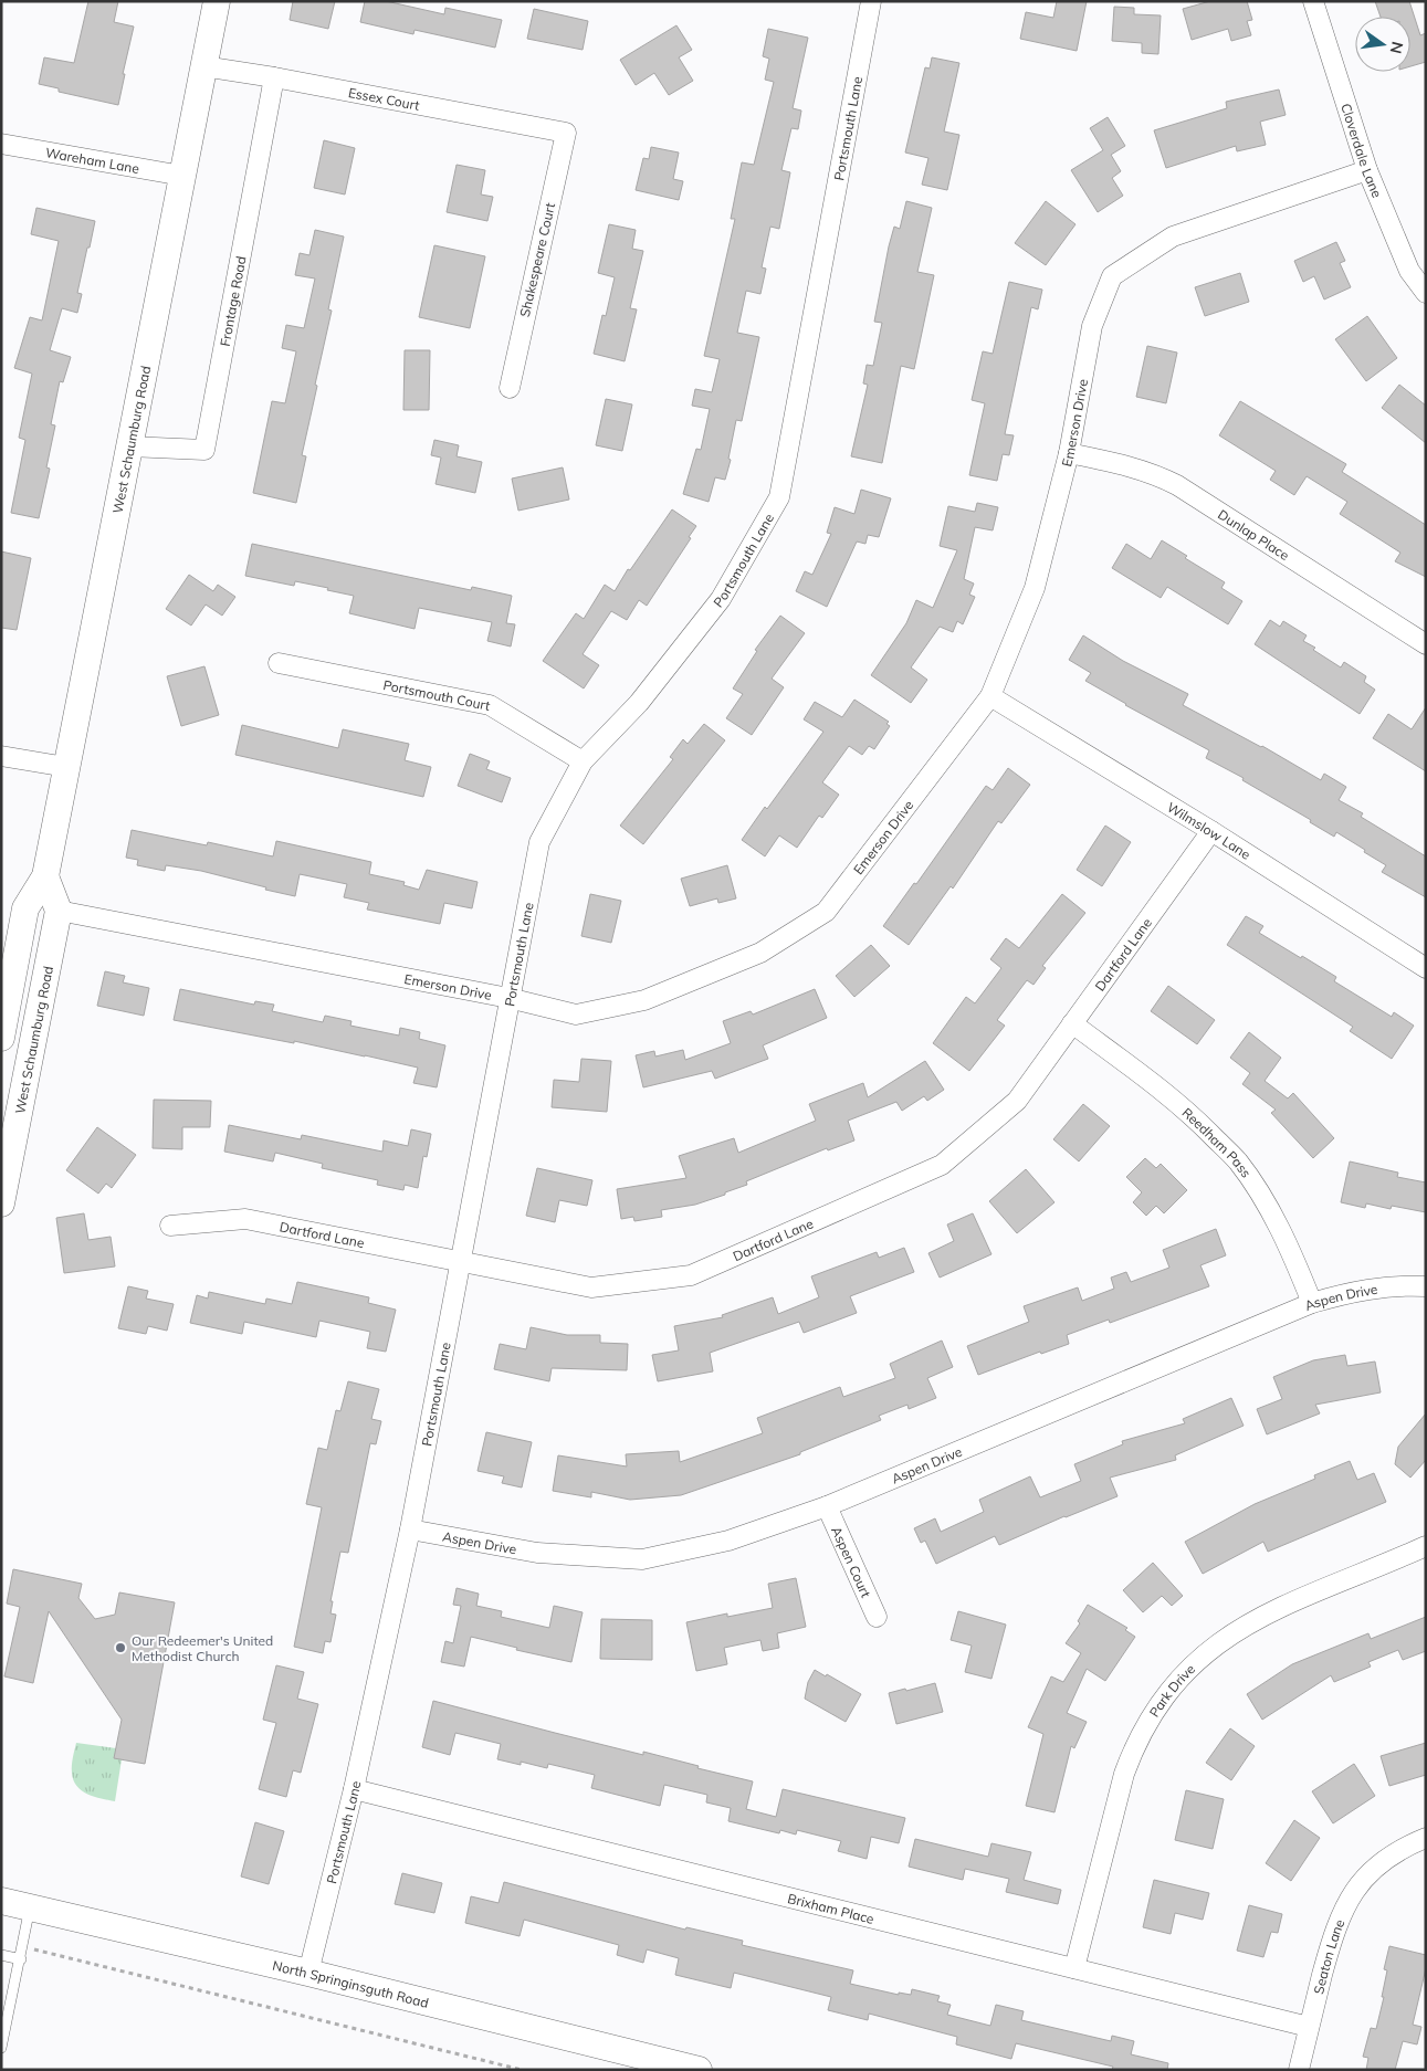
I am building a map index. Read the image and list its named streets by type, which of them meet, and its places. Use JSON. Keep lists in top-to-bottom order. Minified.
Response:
{"streets":{"main road":["West Schaumburg Road","North Springinsguth Road"],"street":["Essex Court","Portsmouth Lane","Cloverdale Lane","Wareham Lane","Shakespeare Court","Frontage Road","Emerson Drive","Dunlap Place","Portsmouth Court","Wilmslow Lane","Dartford Lane","Reedham Pass","Aspen Drive","Aspen Court","Park Drive","Brixham Place","Seaton Lane"]},"crossings":[["Essex Court","Shakespeare Court"],["Essex Court","Frontage Road"],["Essex Court","West Schaumburg Road"],["Portsmouth Lane","Emerson Drive"],["Portsmouth Lane","Portsmouth Court"],["Portsmouth Lane","Dartford Lane"],["Portsmouth Lane","Aspen Drive"],["Portsmouth Lane","Brixham Place"],["Portsmouth Lane","North Springinsguth Road"],["Cloverdale Lane","Emerson Drive"],["Wareham Lane","West Schaumburg Road"],["Frontage Road","West Schaumburg Road"],["Emerson Drive","West Schaumburg Road"],["Emerson Drive","Dunlap Place"],["Emerson Drive","Wilmslow Lane"],["Wilmslow Lane","Dartford Lane"],["Dartford Lane","Reedham Pass"],["Reedham Pass","Aspen Drive"],["Aspen Drive","Aspen Court"],["Park Drive","Brixham Place"],["Brixham Place","Seaton Lane"]],"places":["Our Redeemer's United Methodist Church"],"north":"right"}
